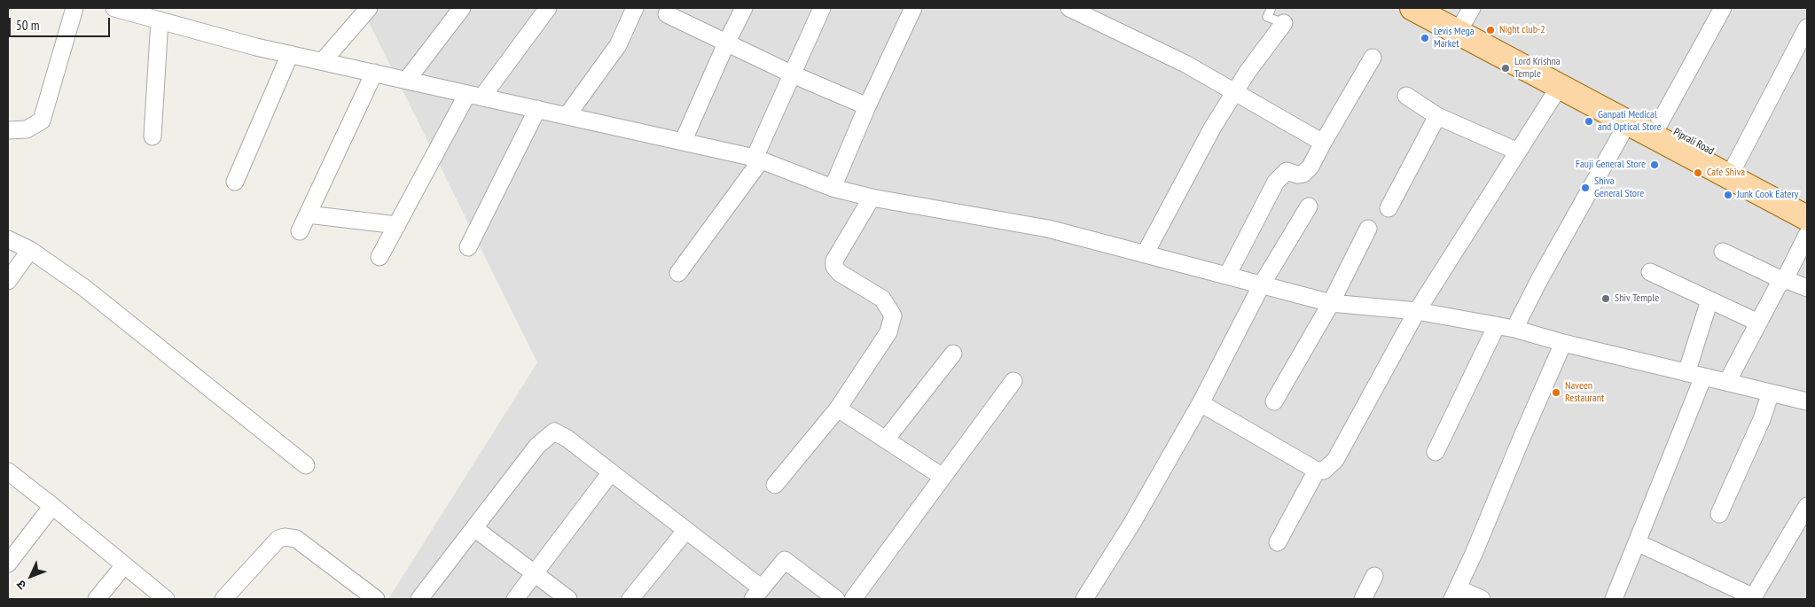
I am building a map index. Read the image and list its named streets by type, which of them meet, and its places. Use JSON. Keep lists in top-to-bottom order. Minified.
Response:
{"streets":{"main road":["Piprali Road"]},"places":["Night club-2","Levis Mega Market","Lord Krishna Temple","Ganpati Medical and Optical Store","Fauji General Store","Cafe Shiva","Shiva General Store","Junk Cook Eatery","Shiv Temple","Naveen Restaurant"],"scale_bar":"50 m","north":"bottom left"}
